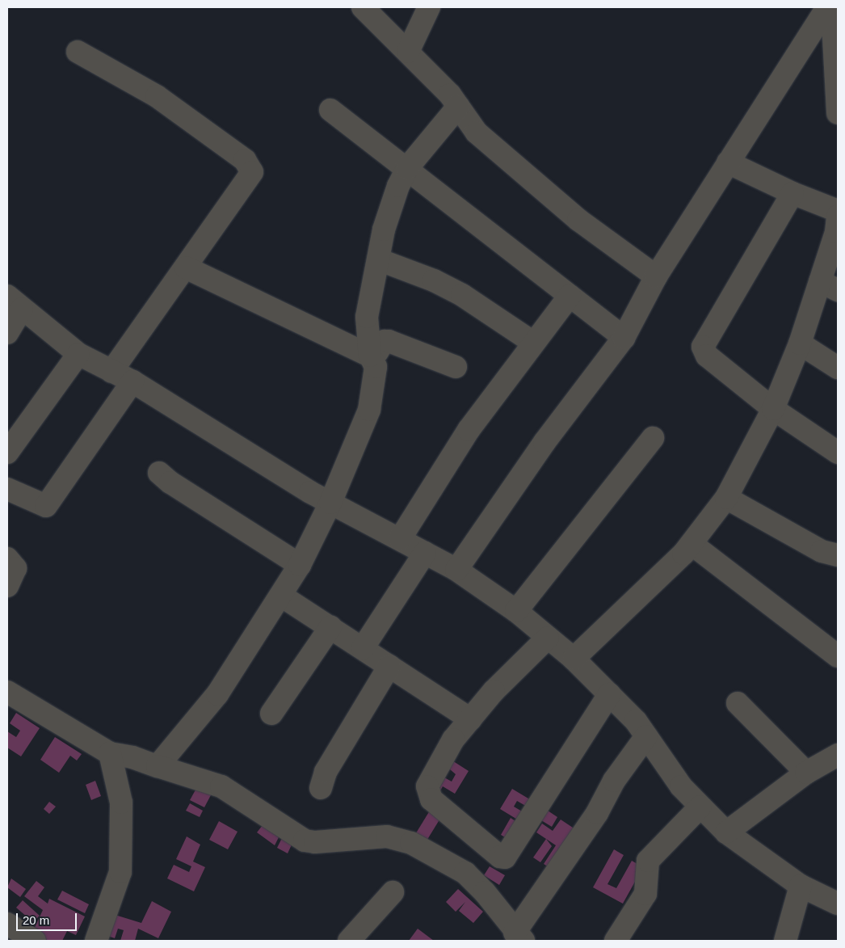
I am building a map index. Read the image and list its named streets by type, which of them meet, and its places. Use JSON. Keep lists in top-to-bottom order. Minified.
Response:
{"scale_bar":"20 m"}
